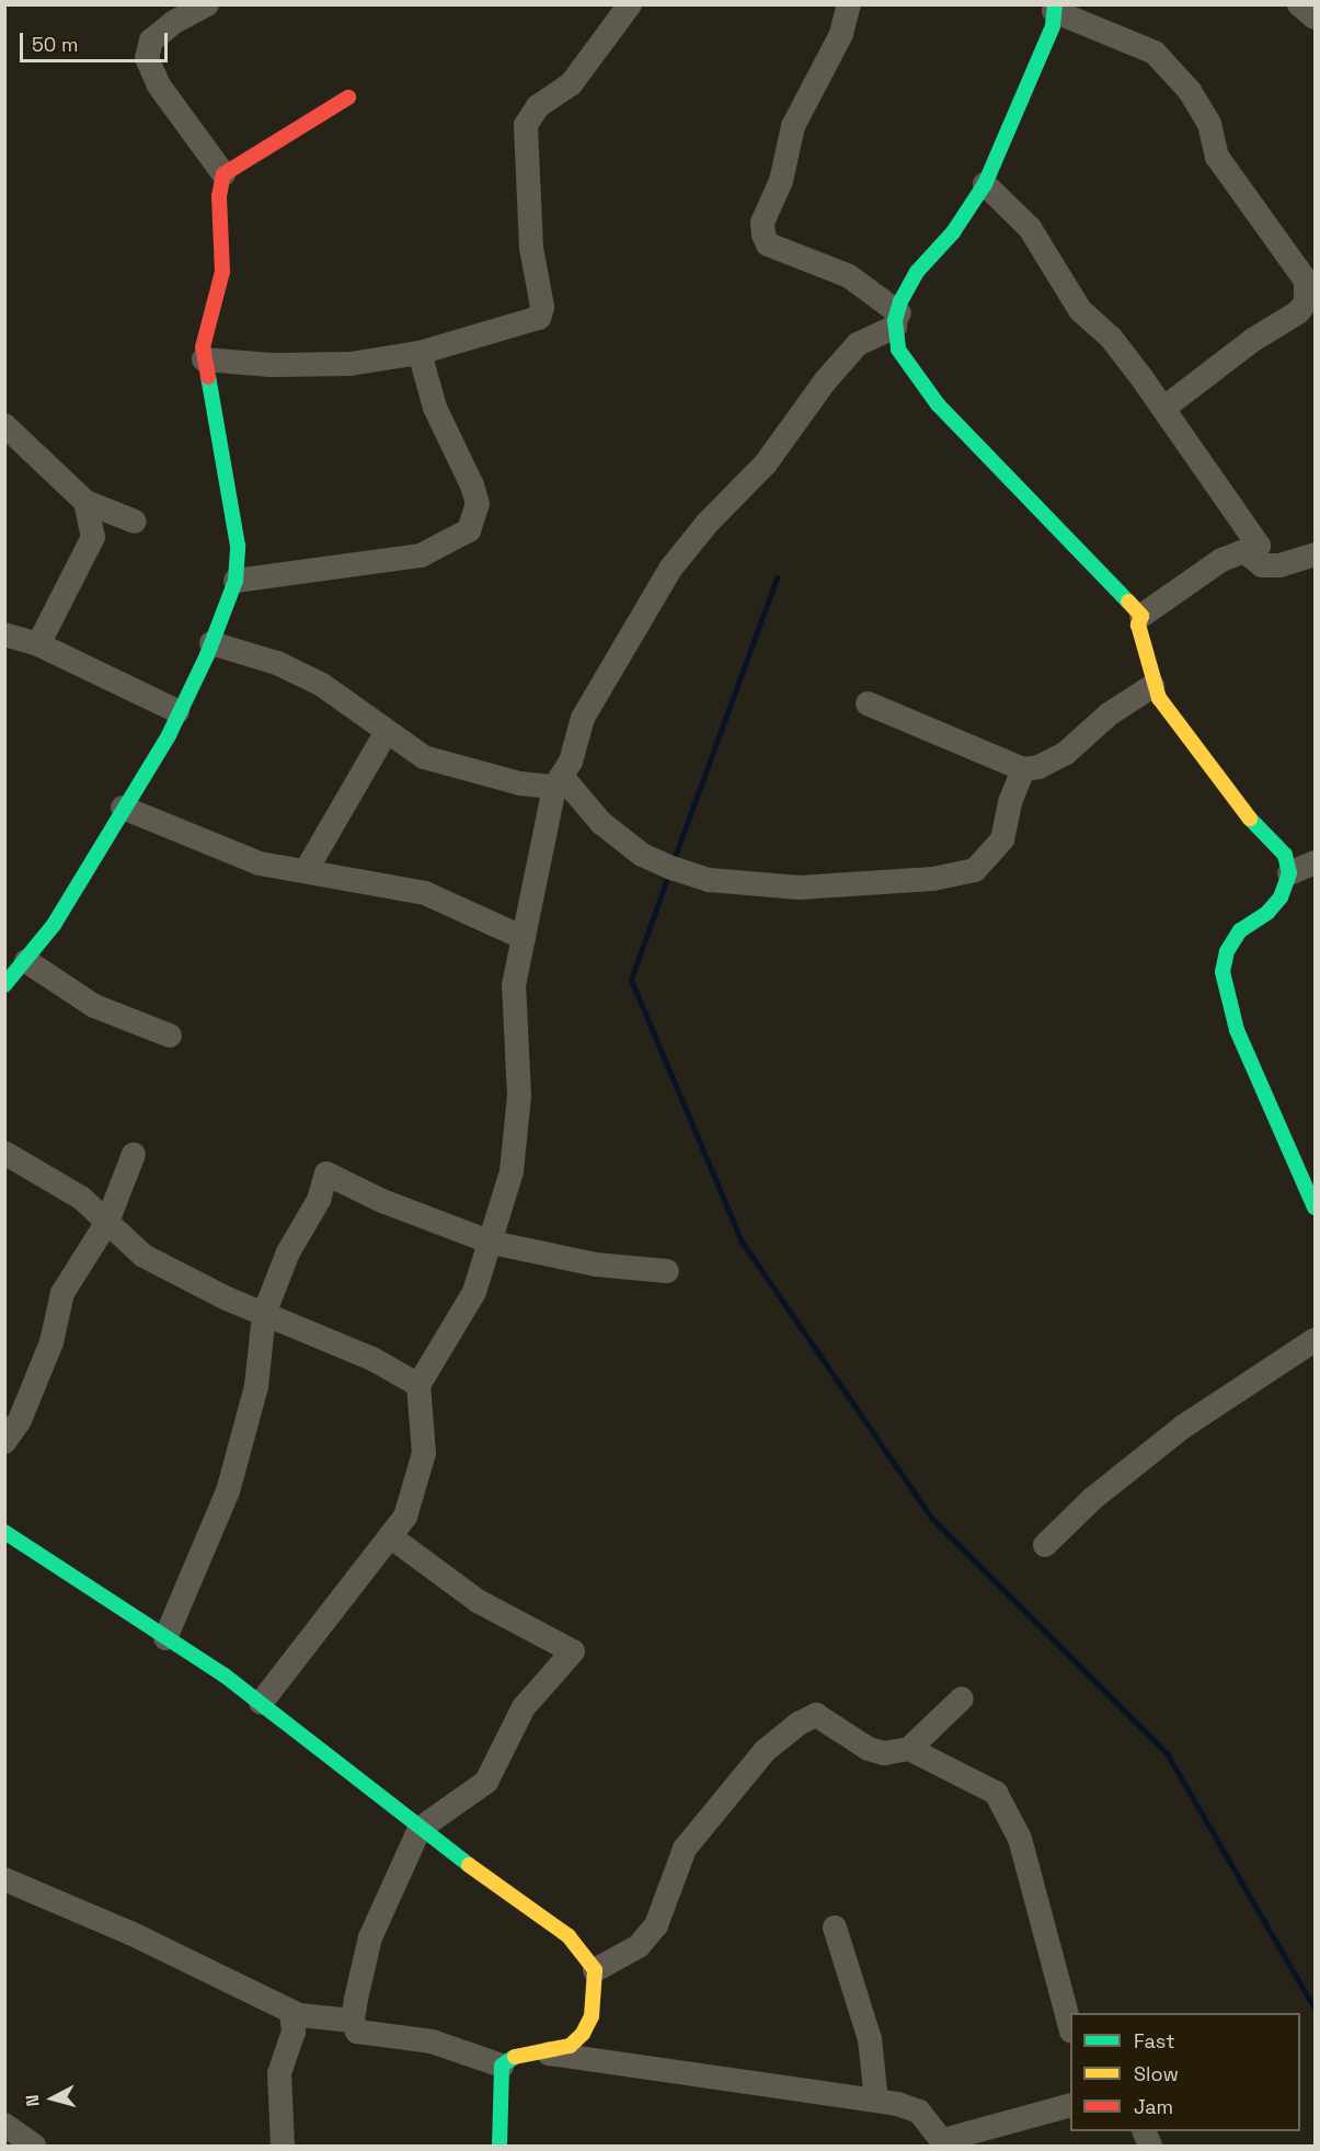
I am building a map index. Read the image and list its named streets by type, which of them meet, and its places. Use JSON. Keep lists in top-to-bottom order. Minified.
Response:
{"legend":["Fast","Slow","Jam"],"scale_bar":"50 m","north":"left"}
